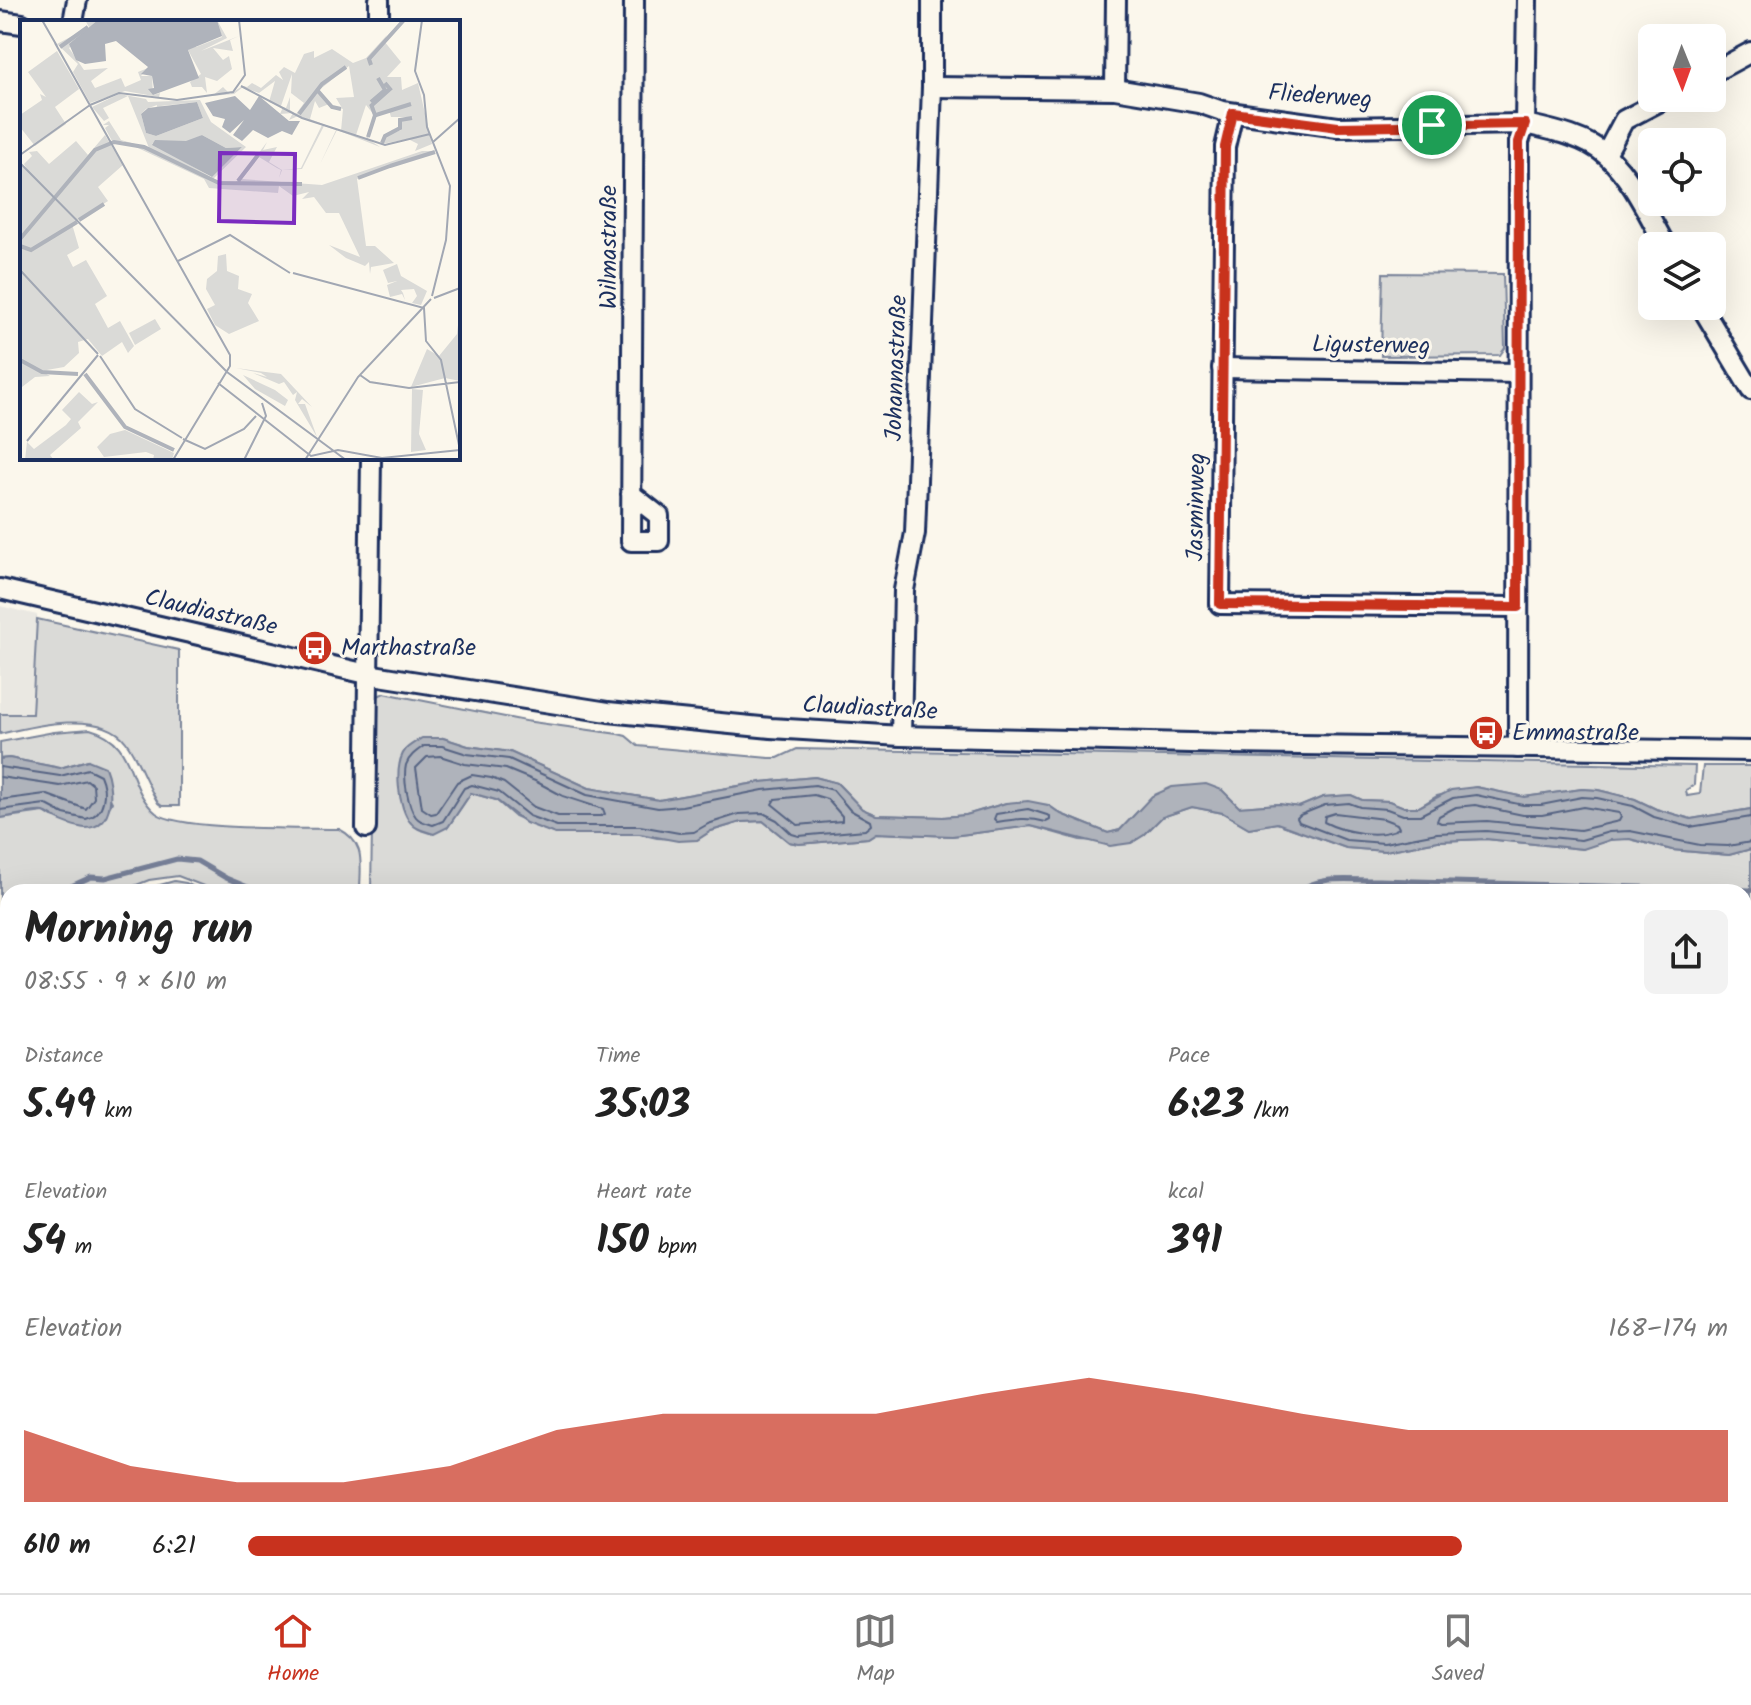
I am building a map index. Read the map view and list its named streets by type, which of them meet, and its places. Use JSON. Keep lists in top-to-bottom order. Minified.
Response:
{"streets":{"street":["Fliederweg","Wilmastraße","Ligusterweg","Johannastraße","Jasminweg","Claudiastraße"]},"crossings":[["Fliederweg","Johannastraße"],["Fliederweg","Jasminweg"],["Ligusterweg","Jasminweg"],["Johannastraße","Claudiastraße"]],"places":{"bus stop":["Marthastraße","Emmastraße"]},"north":"bottom","page":{"heading":["Morning run","08:55 · 9 × 610 m"],"stats":[["Distance","5.49 km"],["Time","35:03"],["Pace","6:23 /km"],["Elevation","54 m"],["Heart rate","150 bpm"],["kcal","391"]],"chart":["Elevation","168–174 m"],"list":[{"name":"610 m","note":"6:21"}],"tabs":["Home","Map","Saved"]}}
